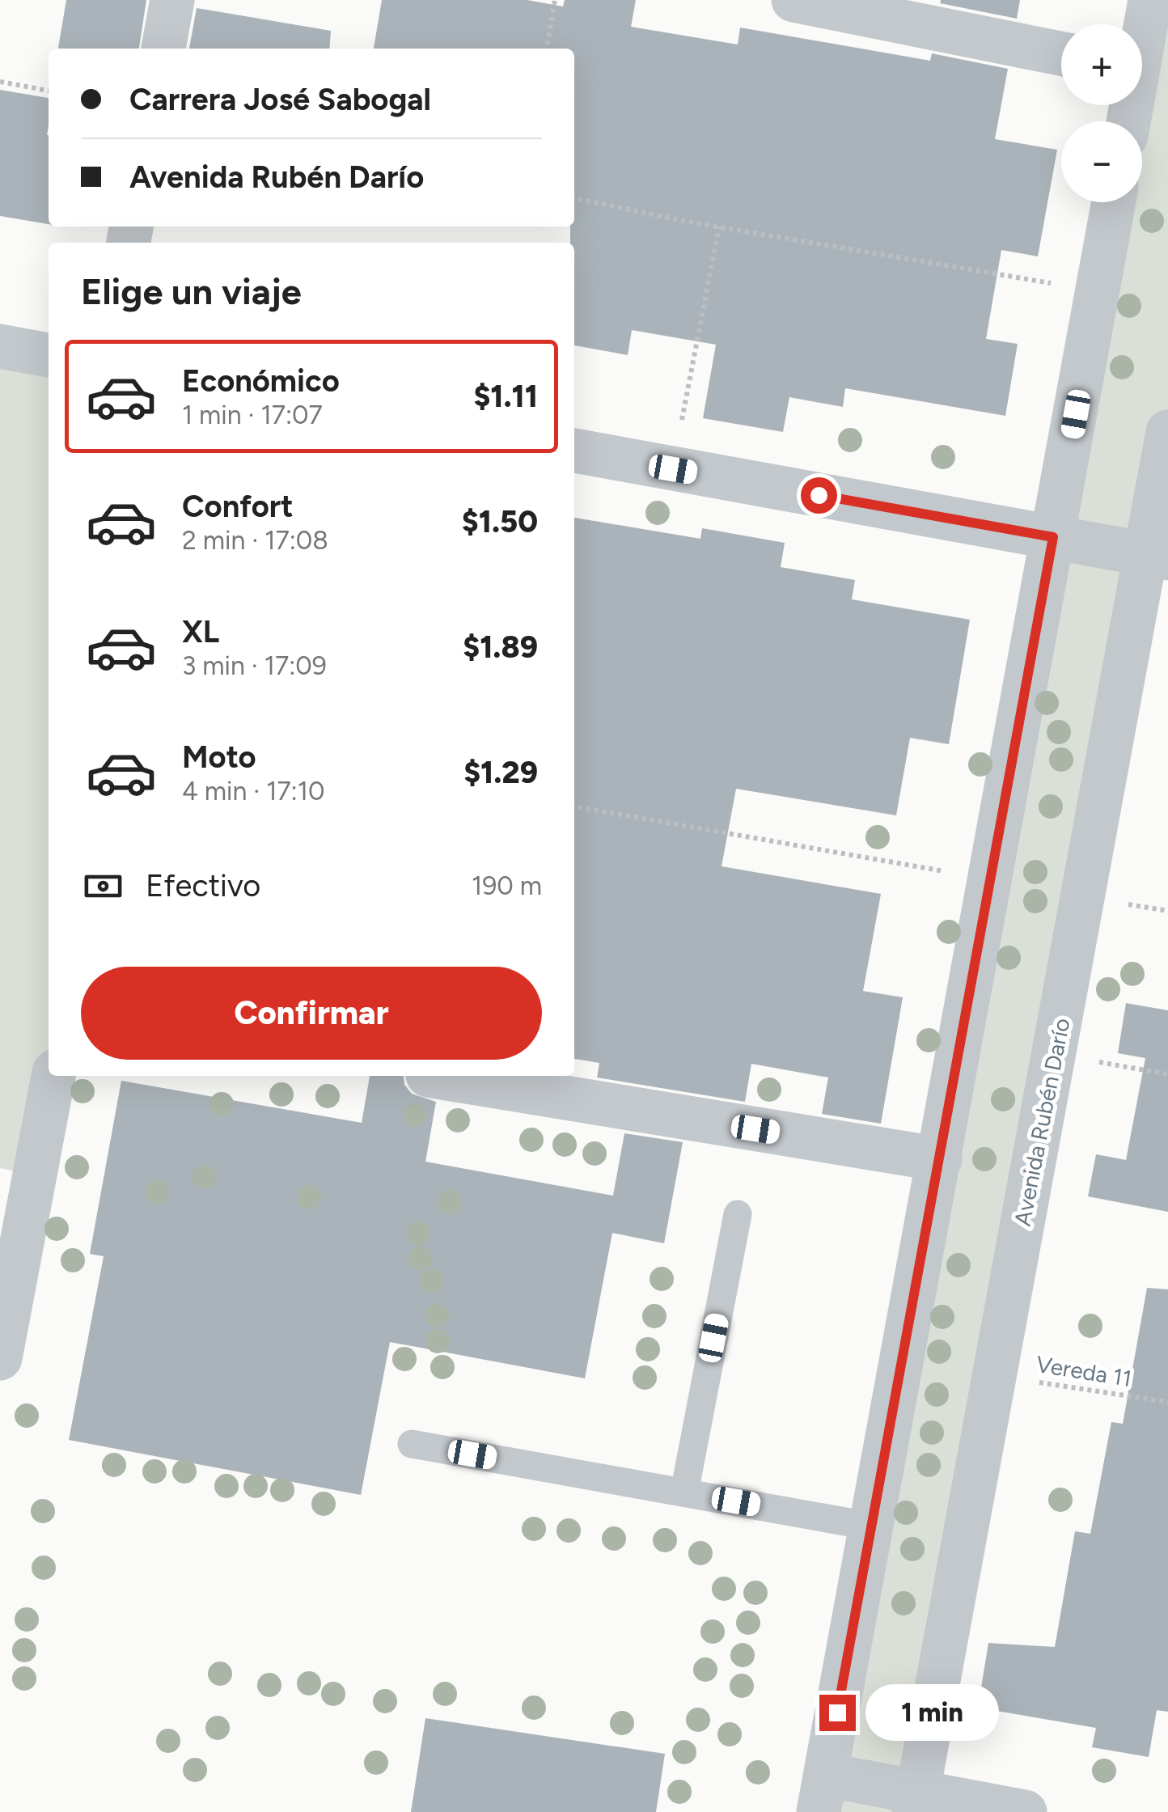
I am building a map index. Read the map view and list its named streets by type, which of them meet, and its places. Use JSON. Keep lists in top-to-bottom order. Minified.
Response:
{"streets":{"street":["Avenida Rubén Darío"],"path":["Vereda 11"]},"crossings":[["Avenida Rubén Darío","Vereda 11"]],"page":{"map_buttons":["+","−"],"banner":["Carrera José Sabogal","Avenida Rubén Darío"],"heading":"Elige un viaje","list":[{"name":"Económico","note":"1 min · 17:07","value":"$1.11"},{"name":"Confort","note":"2 min · 17:08","value":"$1.50"},{"name":"XL","note":"3 min · 17:09","value":"$1.89"},{"name":"Moto","note":"4 min · 17:10","value":"$1.29"}],"pay":["Efectivo","190 m"],"buttons":"Confirmar","bubble":"1 min"}}
